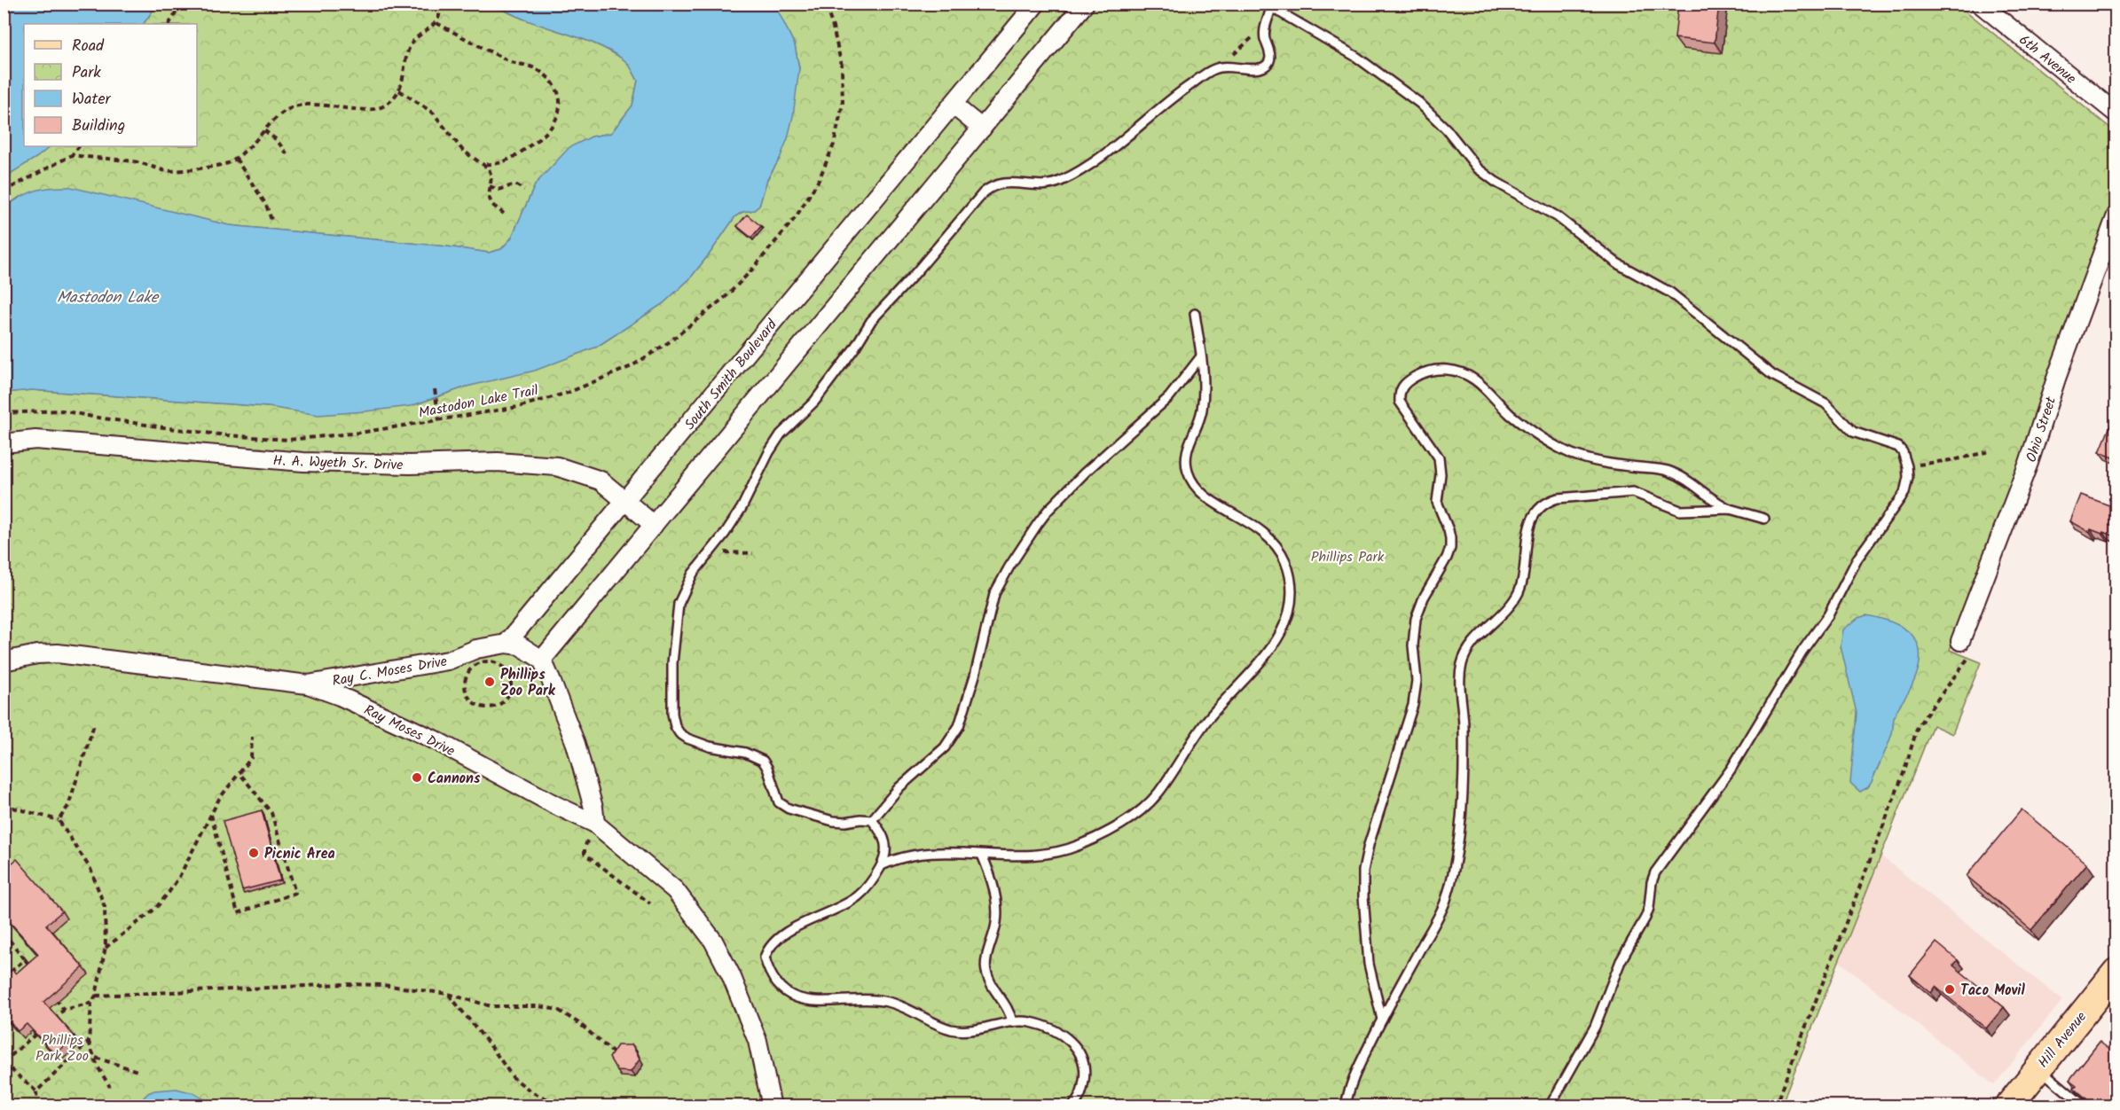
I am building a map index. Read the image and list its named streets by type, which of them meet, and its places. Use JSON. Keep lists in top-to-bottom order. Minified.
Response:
{"streets":{"main road":["Hill Avenue"],"street":["6th Avenue","South Smith Boulevard","Ohio Street","H. A. Wyeth Sr. Drive","Ray C. Moses Drive","Ray Moses Drive"],"path":["Mastodon Lake Trail"]},"crossings":[["South Smith Boulevard","H. A. Wyeth Sr. Drive"],["South Smith Boulevard","Ray C. Moses Drive"],["Ray C. Moses Drive","Ray Moses Drive"]],"water":["Mastodon Lake"],"parks":["Phillips Park","Phillips Park Zoo"],"places":["Phillips Zoo Park","Cannons","Picnic Area","Taco Movil"],"legend":["Road","Park","Water","Building"]}
